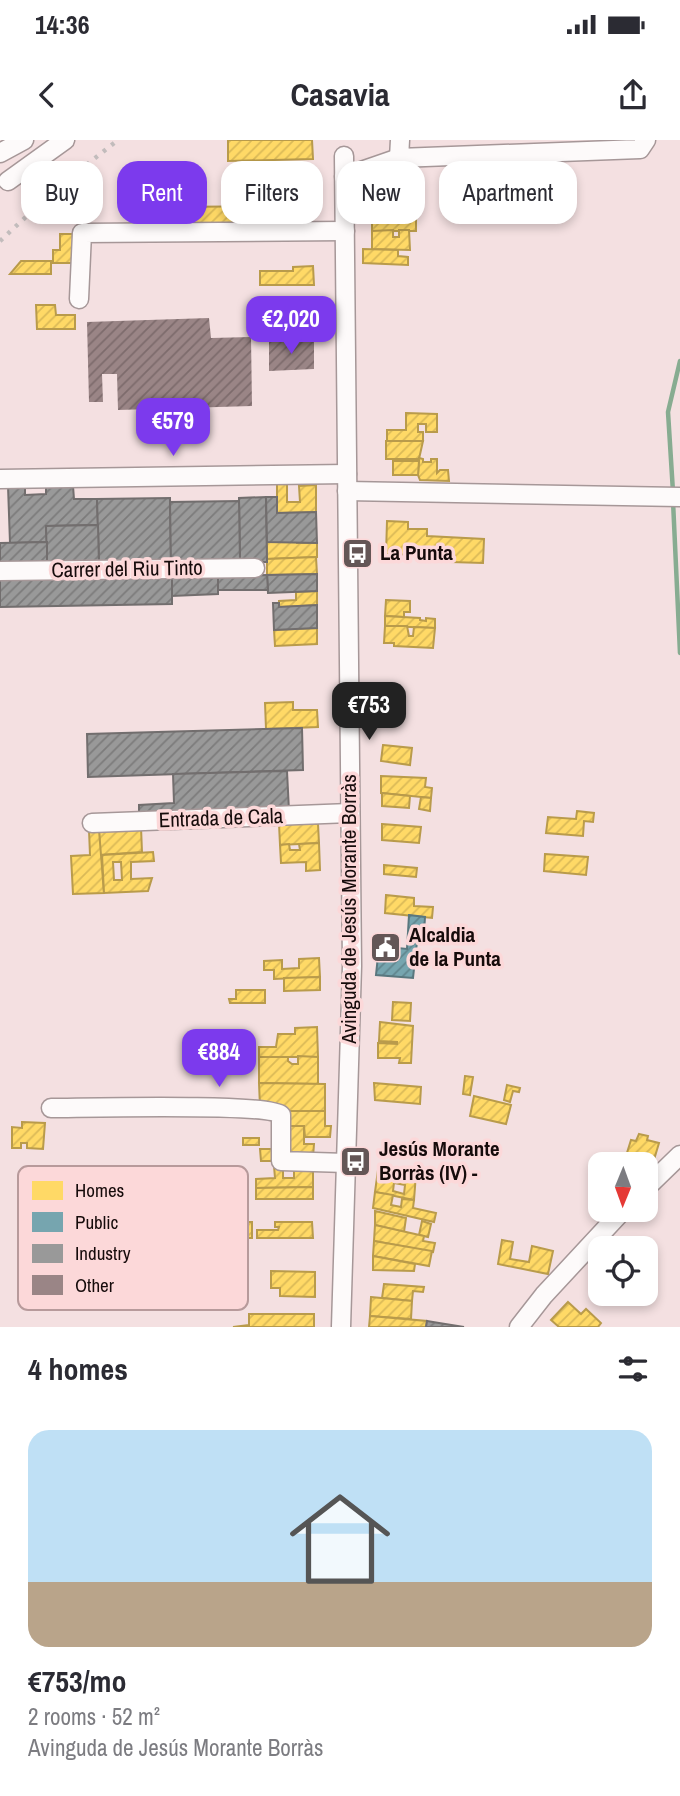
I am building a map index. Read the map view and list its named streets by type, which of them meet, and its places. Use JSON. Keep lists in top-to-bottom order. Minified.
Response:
{"streets":{"street":["Carrer del Riu Tinto","Entrada de Cala","Avinguda de Jesús Morante Borràs"]},"crossings":[["Entrada de Cala","Avinguda de Jesús Morante Borràs"]],"places":{"bus stop":["La Punta","Jesús Morante Borràs (IV) -"],"public building":["Alcaldia de la Punta"]},"legend":["Homes","Public","Industry","Other"],"north":"bottom","page":{"status":"14:36","header":"Casavia","chip":["Buy","Rent","Filters","New","Apartment"],"price":["€2,020","€579","€753","€884"],"heading":"4 homes","list":[{"name":"€753/mo","note":"2 rooms · 52 m² · Avinguda de Jesús Morante Borràs"}]}}
